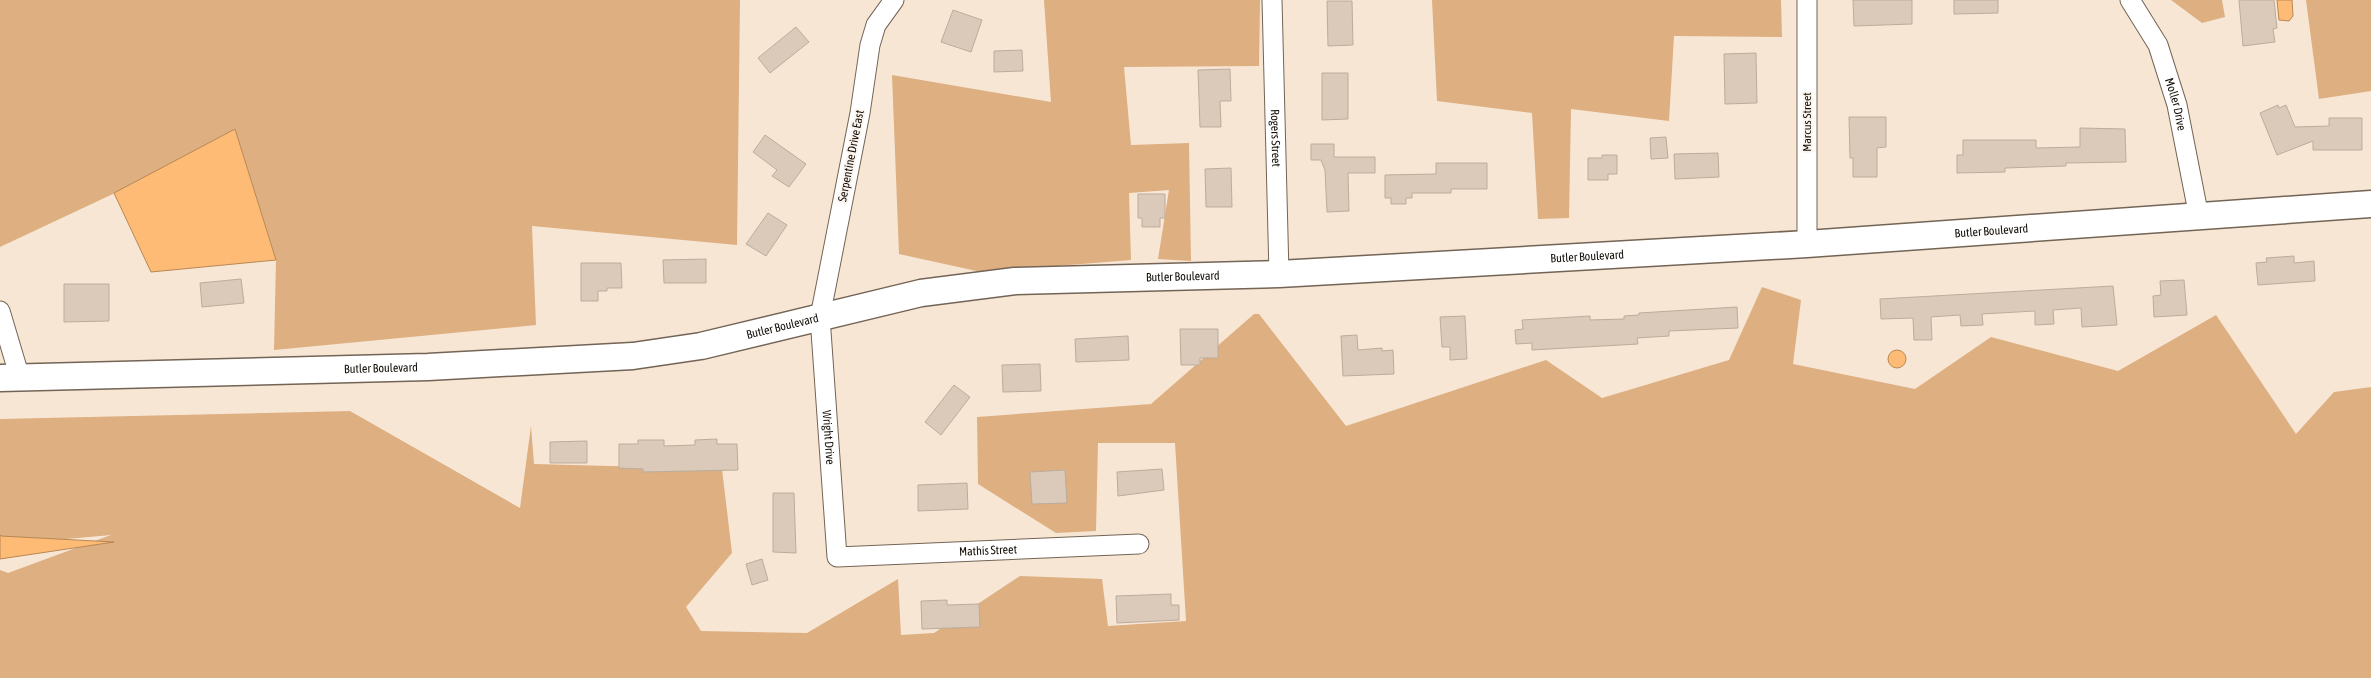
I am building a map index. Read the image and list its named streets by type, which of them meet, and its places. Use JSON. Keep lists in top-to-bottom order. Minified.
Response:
{"streets":{"street":["Moller Drive","Marcus Street","Rogers Street","Serpentine Drive East","Butler Boulevard","Wright Drive","Mathis Street"]},"crossings":[["Moller Drive","Butler Boulevard"],["Marcus Street","Butler Boulevard"],["Rogers Street","Butler Boulevard"],["Serpentine Drive East","Butler Boulevard"],["Serpentine Drive East","Wright Drive"],["Butler Boulevard","Wright Drive"],["Wright Drive","Mathis Street"]]}
